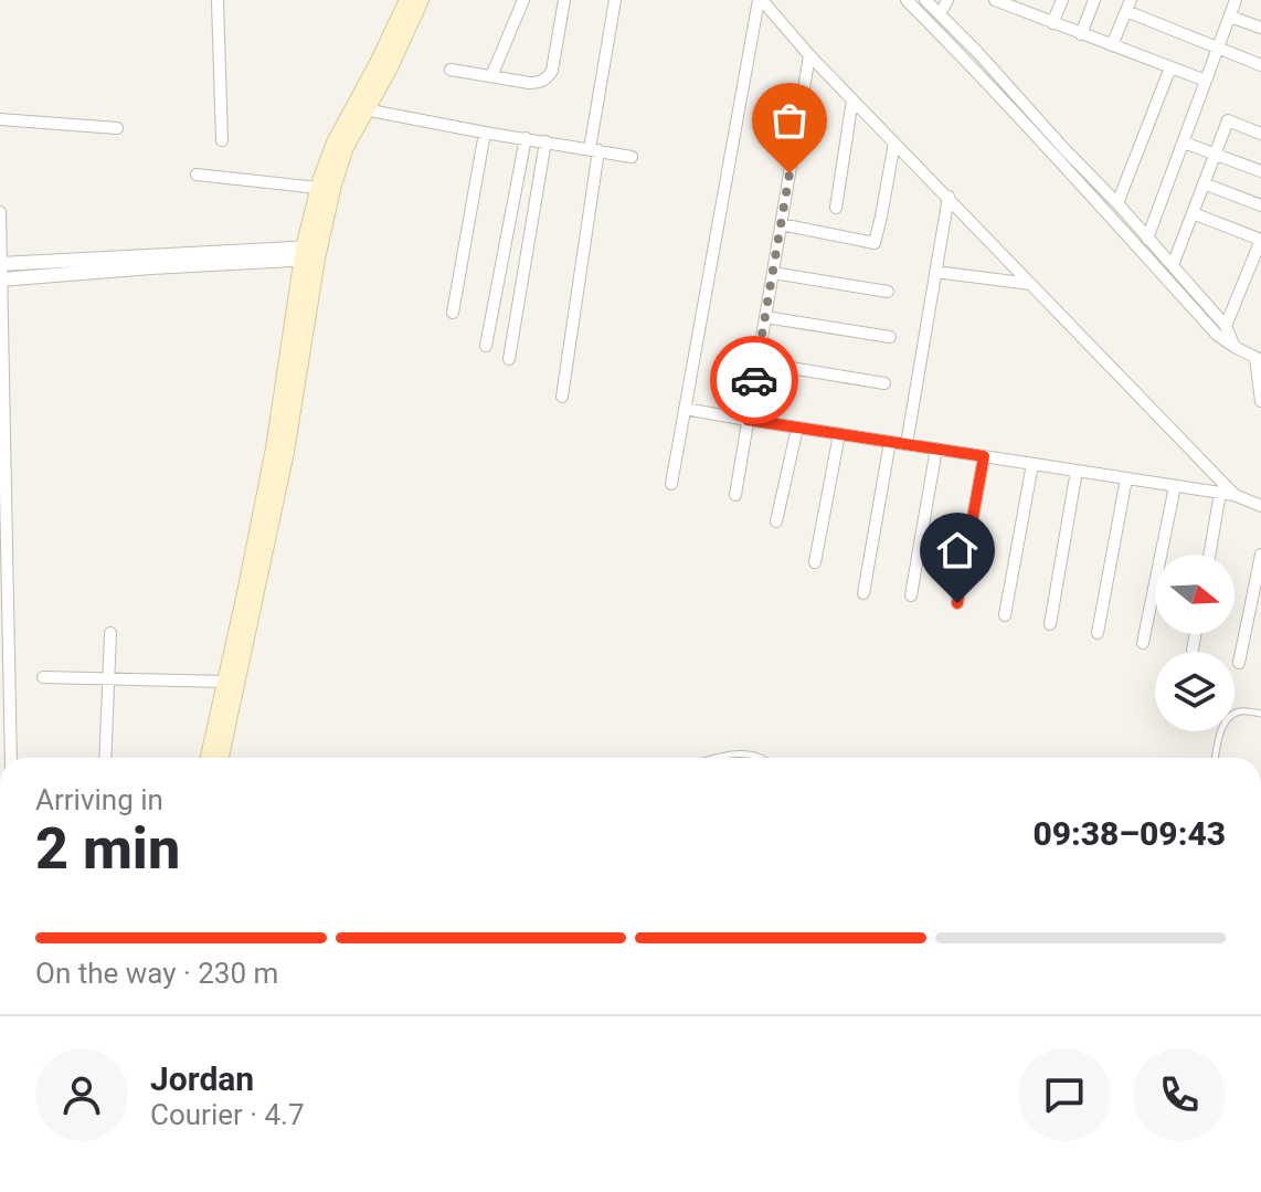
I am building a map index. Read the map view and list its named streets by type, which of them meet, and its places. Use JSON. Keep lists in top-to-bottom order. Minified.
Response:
{"north":"right","page":{"heading":["2 min","Arriving in","09:38–09:43"],"panel":["Jordan","Courier · 4.7"],"bar":"On the way · 230 m"}}
